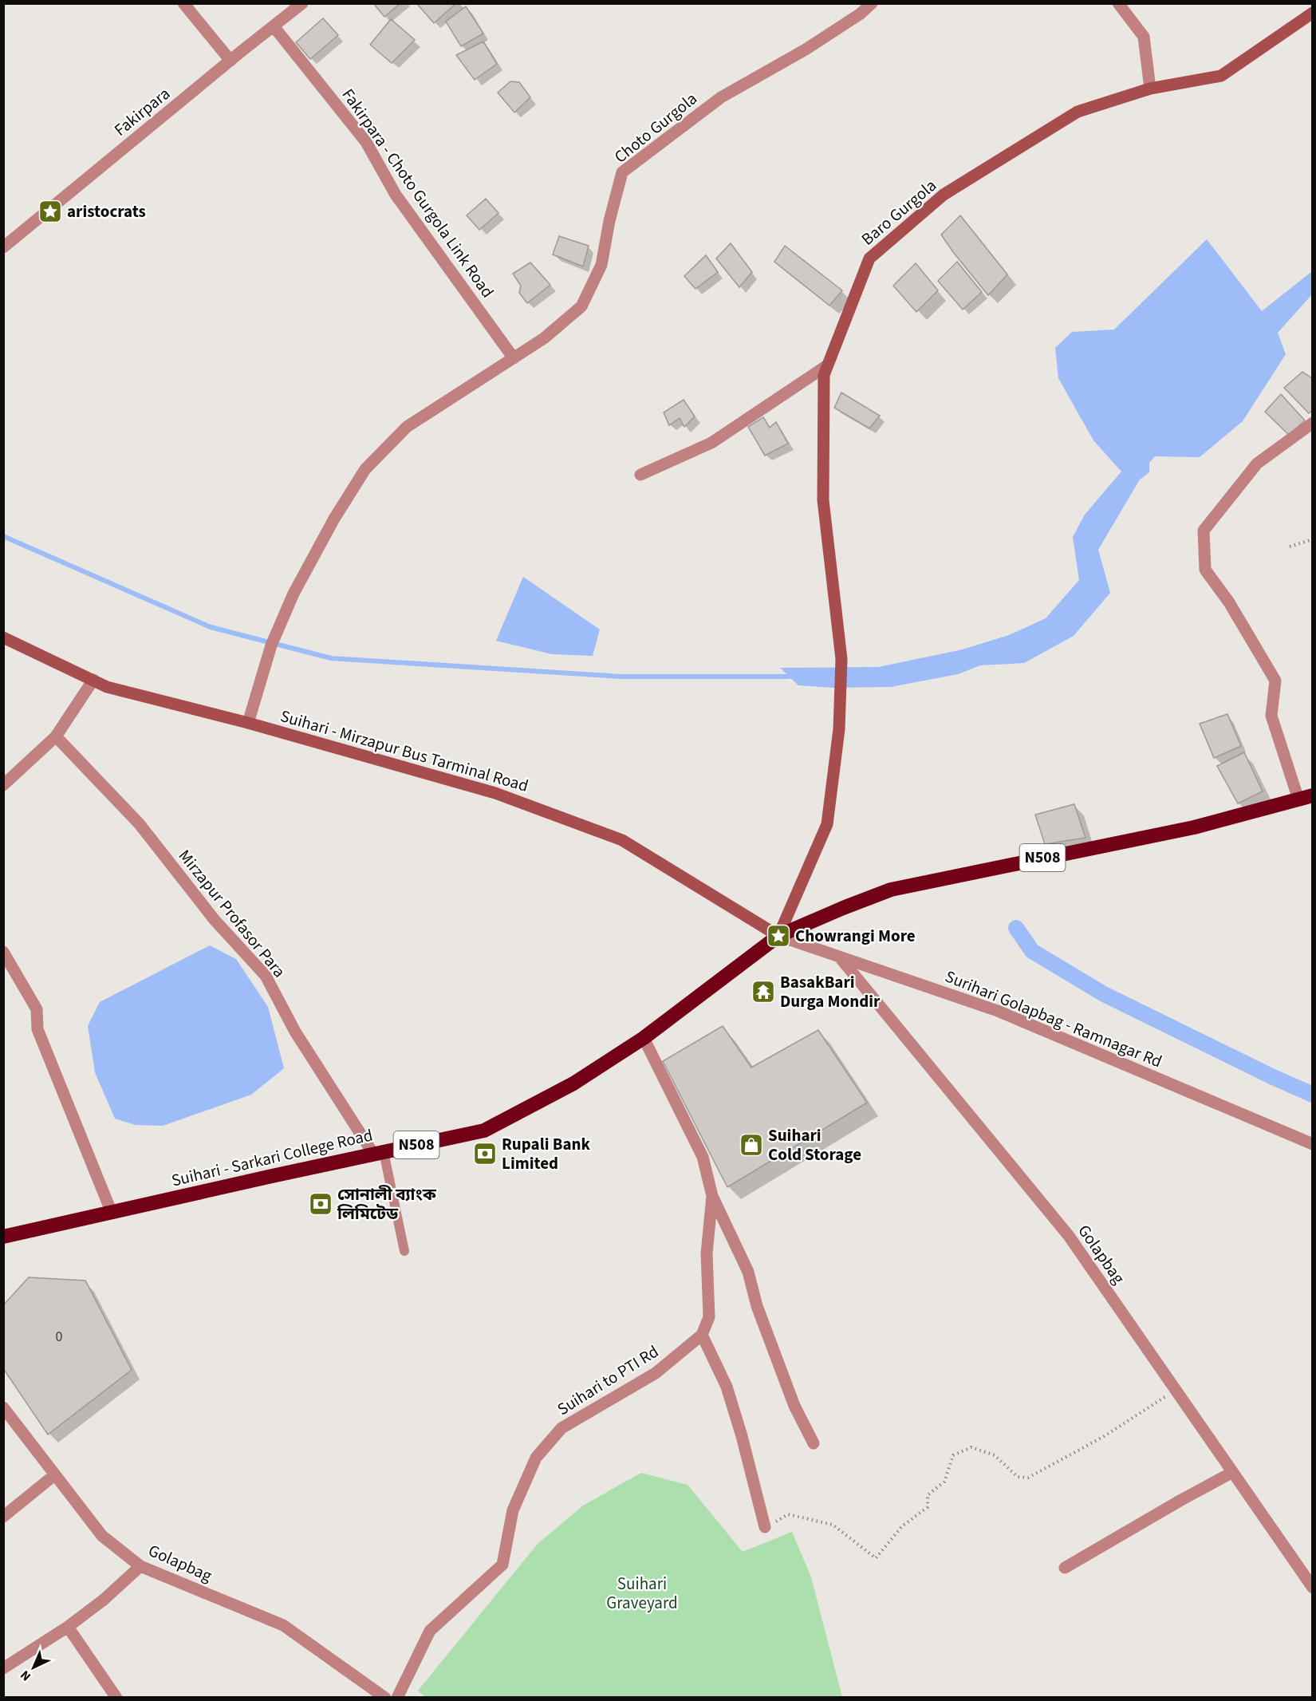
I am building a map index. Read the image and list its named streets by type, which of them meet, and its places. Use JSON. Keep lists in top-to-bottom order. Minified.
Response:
{"streets":{"highway":["N508","Suihari - Sarkari College Road"],"street":["Fakirpara","Choto Gurgola","Fakirpara - Choto Gurgola Link Road","Baro Gurgola","Suihari - Mirzapur Bus Tarminal Road","Mirzapur Profasor Para","Surihari Golapbag - Ramnagar Rd","Golapbag","Suihari to PTI Rd"]},"crossings":[["Fakirpara","Fakirpara - Choto Gurgola Link Road"],["Choto Gurgola","Fakirpara - Choto Gurgola Link Road"],["Choto Gurgola","Suihari - Mirzapur Bus Tarminal Road"],["Baro Gurgola","Suihari - Mirzapur Bus Tarminal Road"],["Baro Gurgola","N508"],["Baro Gurgola","Surihari Golapbag - Ramnagar Rd"],["Baro Gurgola","Suihari - Sarkari College Road"],["Suihari - Mirzapur Bus Tarminal Road","N508"],["Suihari - Mirzapur Bus Tarminal Road","Surihari Golapbag - Ramnagar Rd"],["Suihari - Mirzapur Bus Tarminal Road","Suihari - Sarkari College Road"],["N508","Surihari Golapbag - Ramnagar Rd"],["N508","Suihari - Sarkari College Road"],["Mirzapur Profasor Para","Suihari - Sarkari College Road"],["Surihari Golapbag - Ramnagar Rd","Suihari - Sarkari College Road"],["Surihari Golapbag - Ramnagar Rd","Golapbag"]],"parks":["Suihari Graveyard"],"places":{"place":["aristocrats","Chowrangi More"],"temple":["BasakBari Durga Mondir"],"shop":["Suihari Cold Storage"],"bank":["Rupali Bank Limited","সোনালী ব্যাংক লিমিটেড"]},"house_numbers":["0"],"north":"bottom left"}
